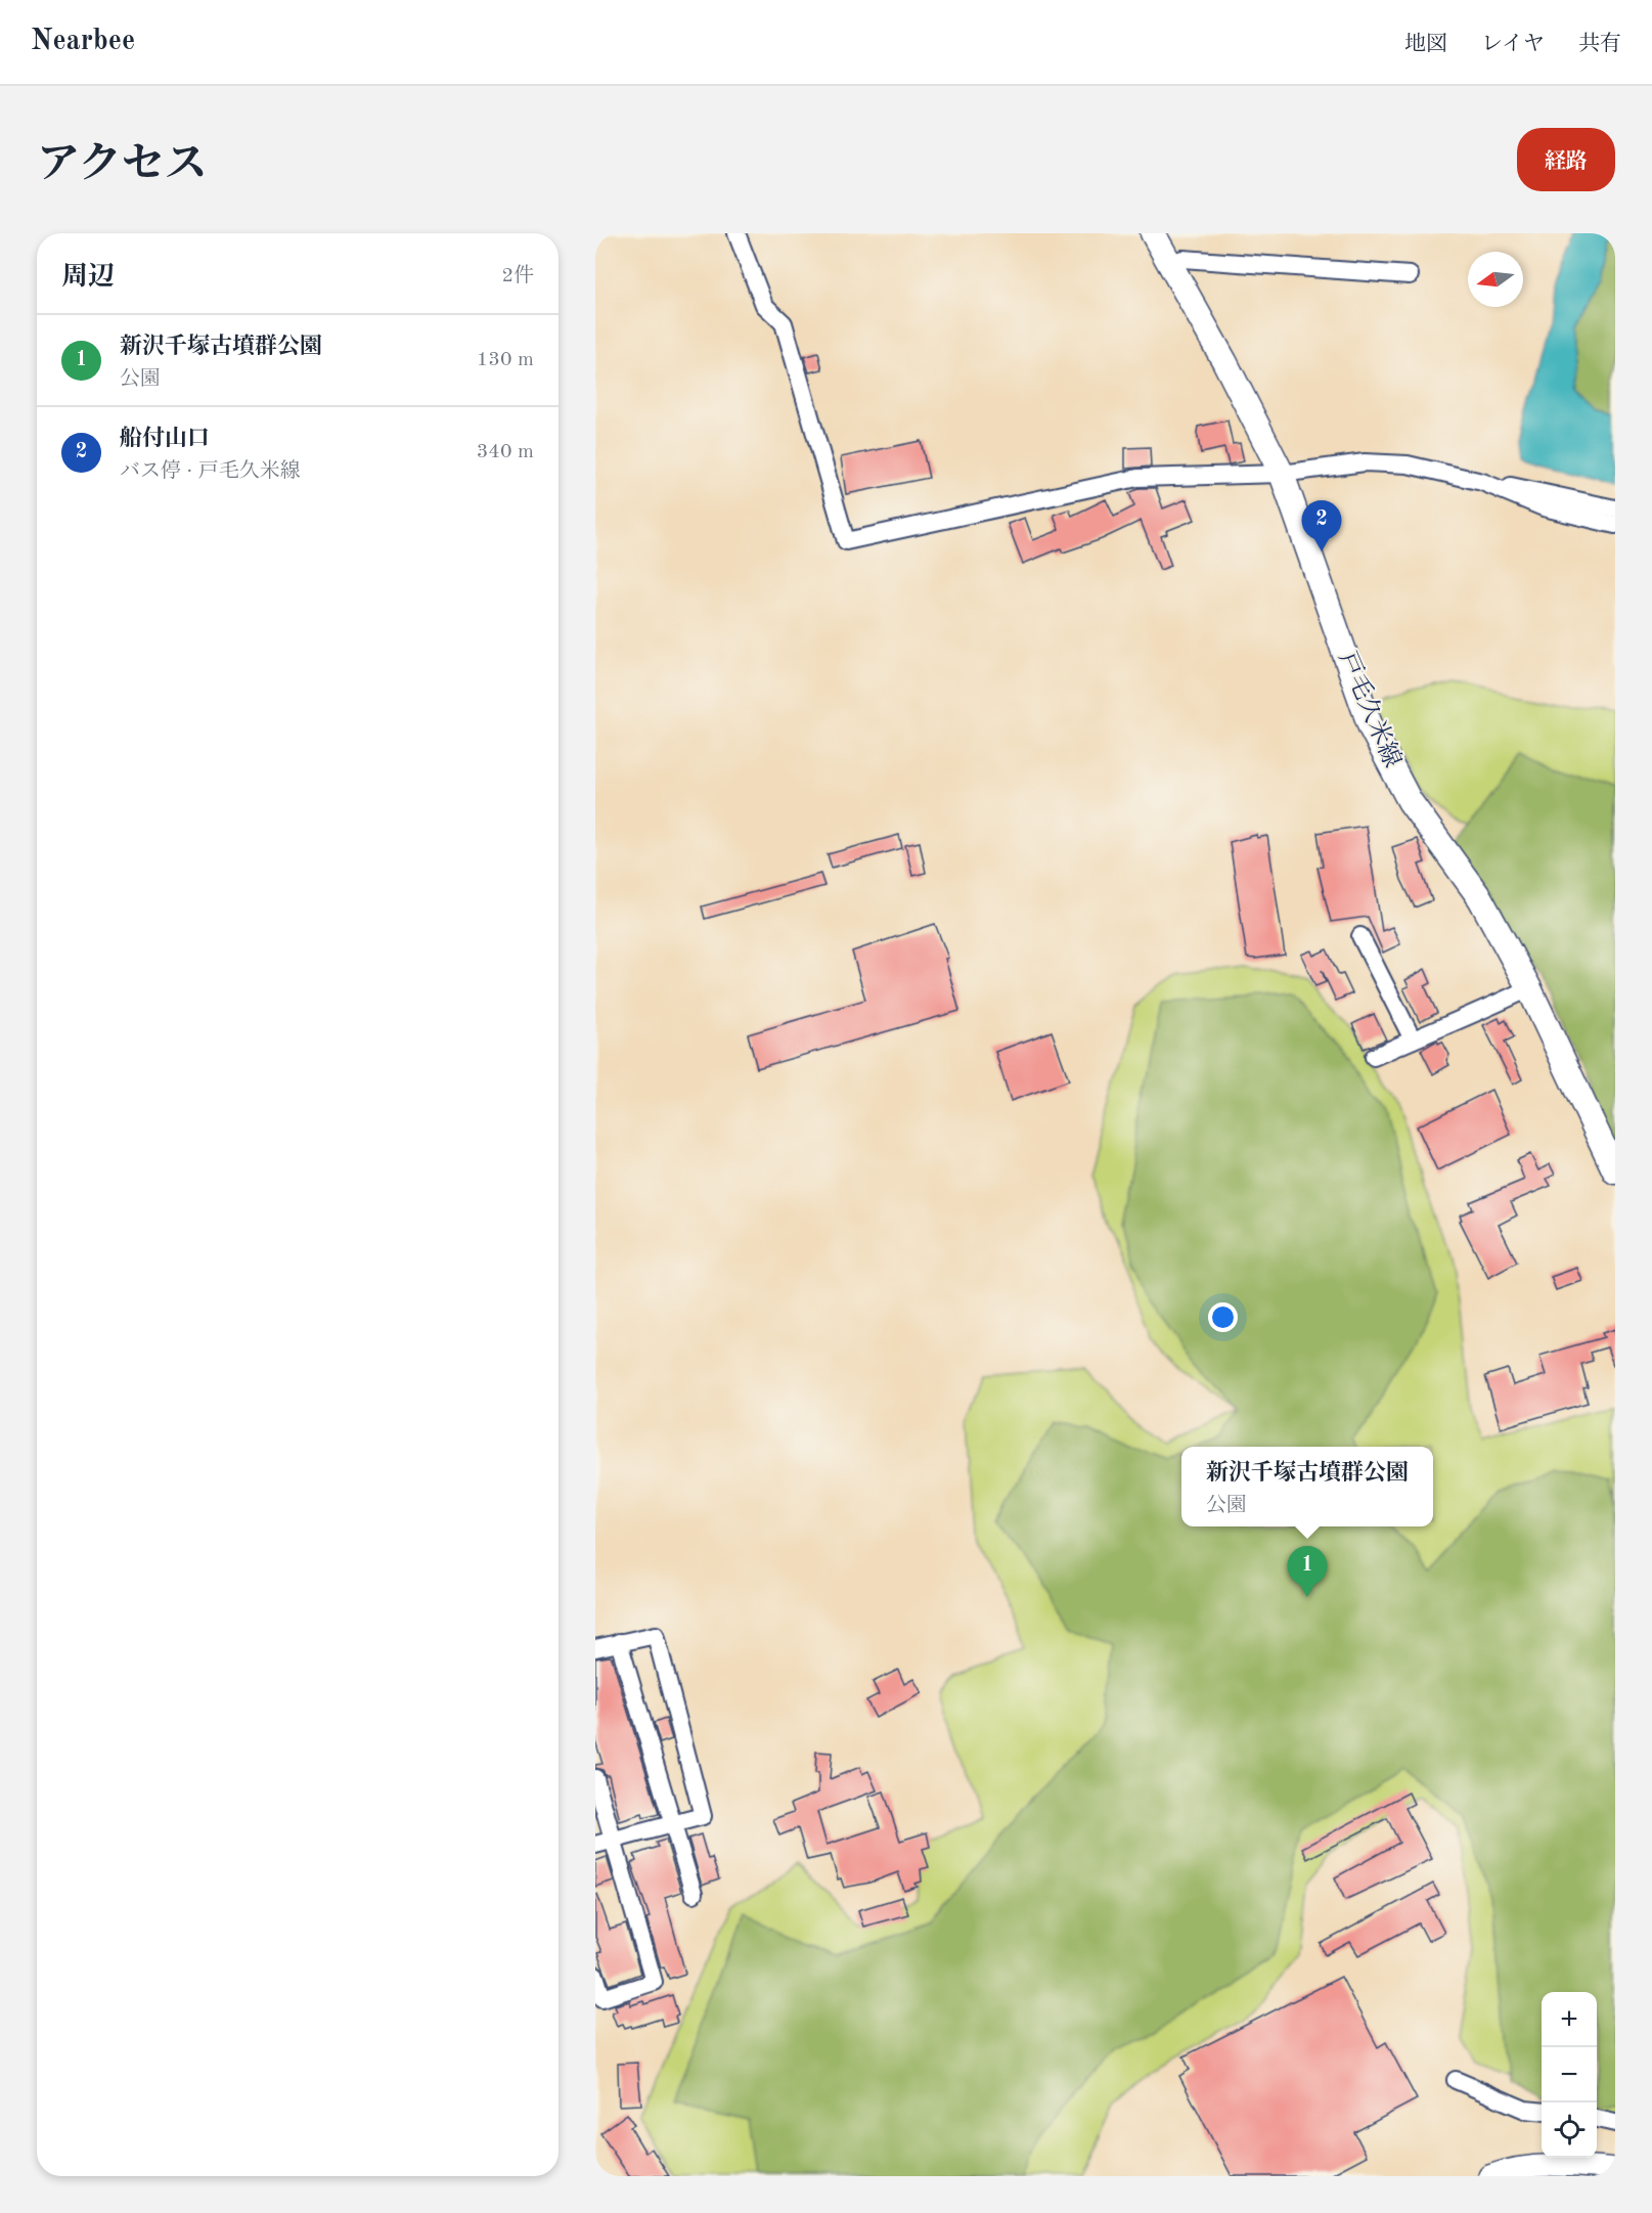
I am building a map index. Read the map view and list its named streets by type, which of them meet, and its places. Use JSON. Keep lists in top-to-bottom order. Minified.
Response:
{"streets":{"main road":["戸毛久米線"]},"north":"left","page":{"header":"Nearbee","nav":["地図","レイヤ","共有"],"title":"アクセス","buttons":"経路","heading":["周辺","2件"],"list":[{"mark":"1","name":"新沢千塚古墳群公園","note":"公園","value":"130 m"},{"mark":"2","name":"船付山口","note":"バス停 · 戸毛久米線","value":"340 m"}],"pins":["2","1"],"popup":["新沢千塚古墳群公園","公園"],"map_buttons":["+","−"]}}
